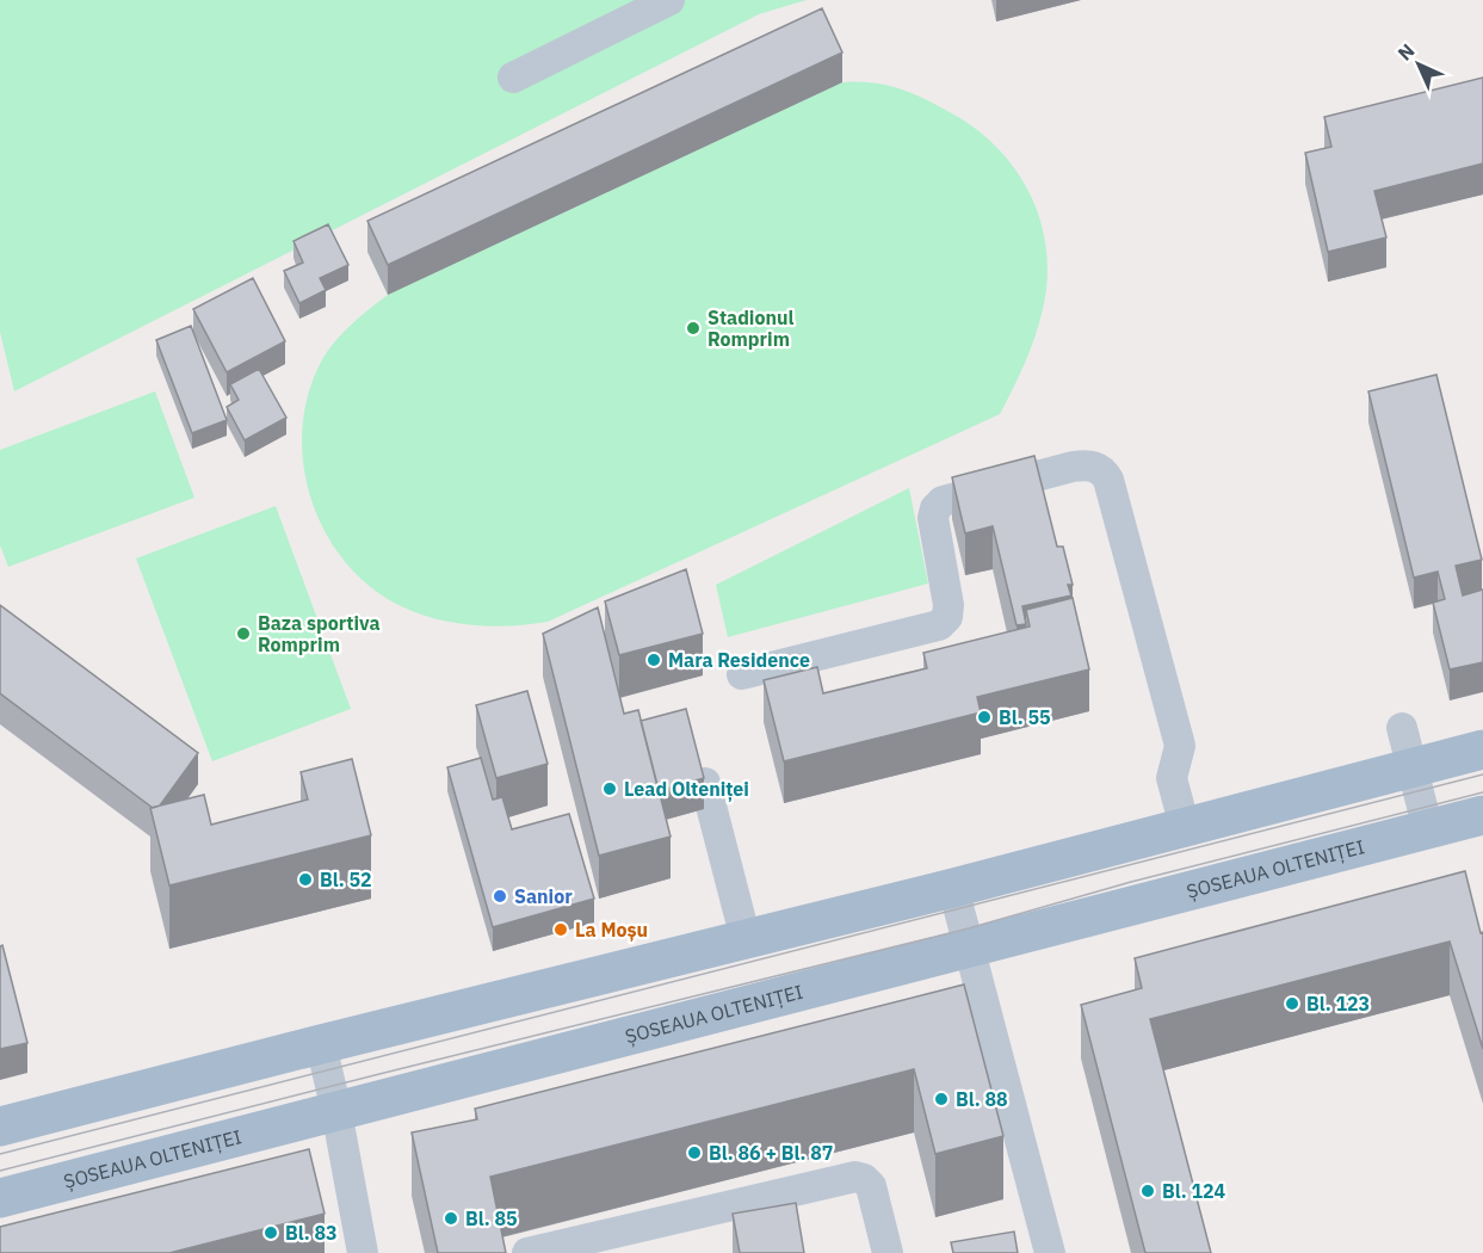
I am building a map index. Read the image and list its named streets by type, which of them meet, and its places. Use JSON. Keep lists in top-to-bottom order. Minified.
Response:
{"streets":{"main road":["ȘOSEAUA OLTENIȚEI"]},"places":["Stadionul Romprim","Baza sportiva Romprim","Mara Residence","Bl. 55","Lead Olteniței","Bl. 52","Sanior","La Moșu","Bl. 123","Bl. 88","Bl. 86 + Bl. 87","Bl. 124","Bl. 85","Bl. 83"],"north":"top left"}
